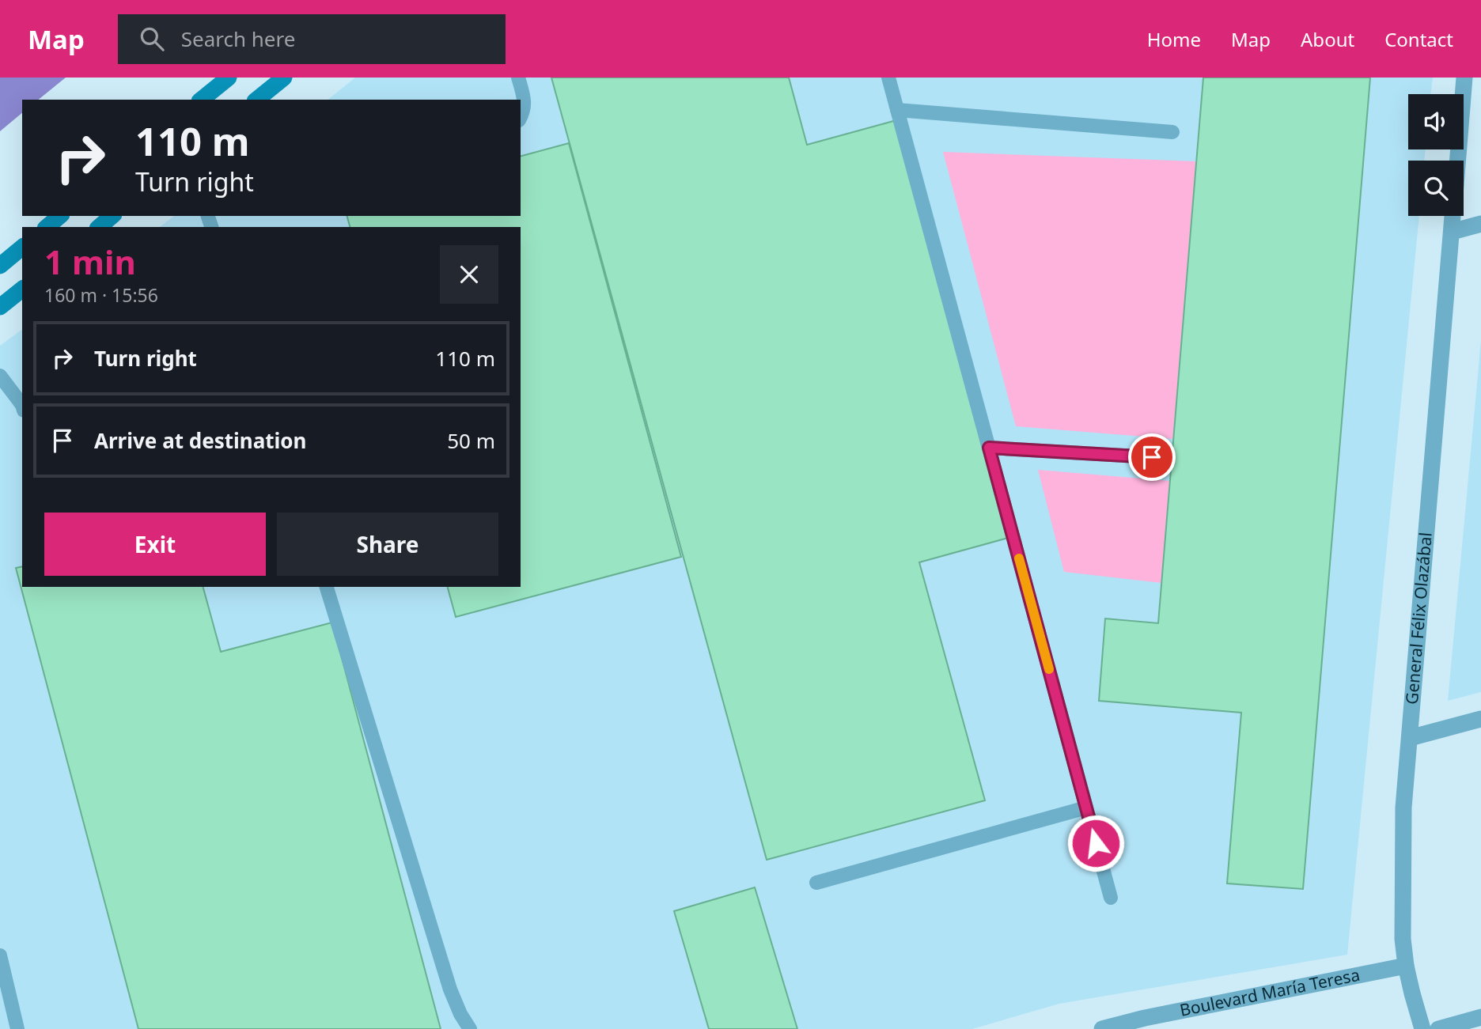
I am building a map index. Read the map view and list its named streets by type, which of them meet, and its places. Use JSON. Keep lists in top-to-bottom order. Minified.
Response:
{"streets":{"street":["General Félix Olazábal","Boulevard María Teresa"]},"crossings":[["General Félix Olazábal","Boulevard María Teresa"]],"page":{"header":"Map","search":"Search here","nav":["Home","Map","About","Contact"],"turn":["110 m","Turn right"],"heading":["1 min","160 m · 15:56"],"list":[{"name":"Turn right","value":"110 m"},{"name":"Arrive at destination","value":"50 m"}],"buttons":["Exit","Share"]}}
